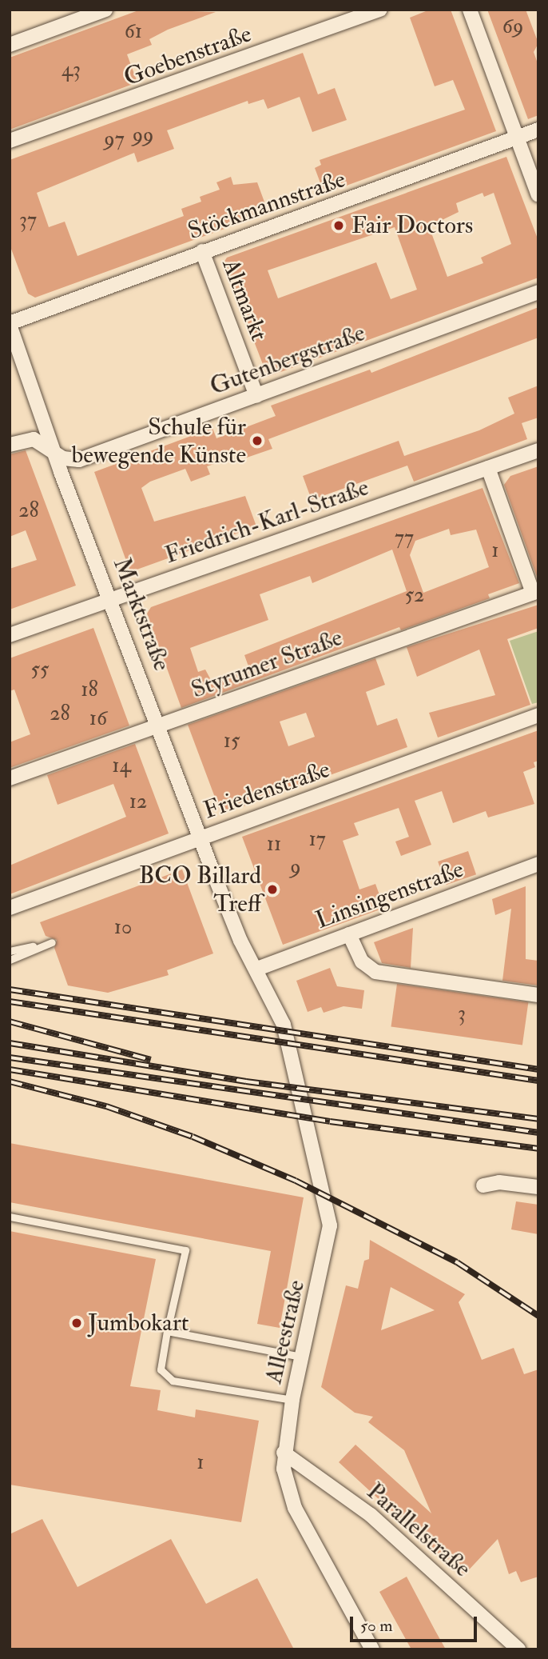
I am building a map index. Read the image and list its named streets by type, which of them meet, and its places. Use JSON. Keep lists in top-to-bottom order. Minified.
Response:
{"streets":{"street":["Goebenstraße","Stöckmannstraße","Altmarkt","Gutenbergstraße","Friedrich-Karl-Straße","Marktstraße","Styrumer Straße","Friedenstraße","Linsingenstraße","Alleestraße","Parallelstraße"]},"crossings":[["Stöckmannstraße","Altmarkt"],["Stöckmannstraße","Marktstraße"],["Altmarkt","Gutenbergstraße"],["Gutenbergstraße","Marktstraße"],["Friedrich-Karl-Straße","Marktstraße"],["Marktstraße","Styrumer Straße"],["Marktstraße","Friedenstraße"],["Marktstraße","Linsingenstraße"],["Marktstraße","Alleestraße"],["Alleestraße","Parallelstraße"]],"places":["Fair Doctors","Schule für bewegende Künste","BCO Billard Treff","Jumbokart"],"house_numbers":["69","61","43","99","97","37","28","77","1","52","55","18","28","16","15","14","12","17","11","9","10","3","1"],"scale_bar":"50 m"}
